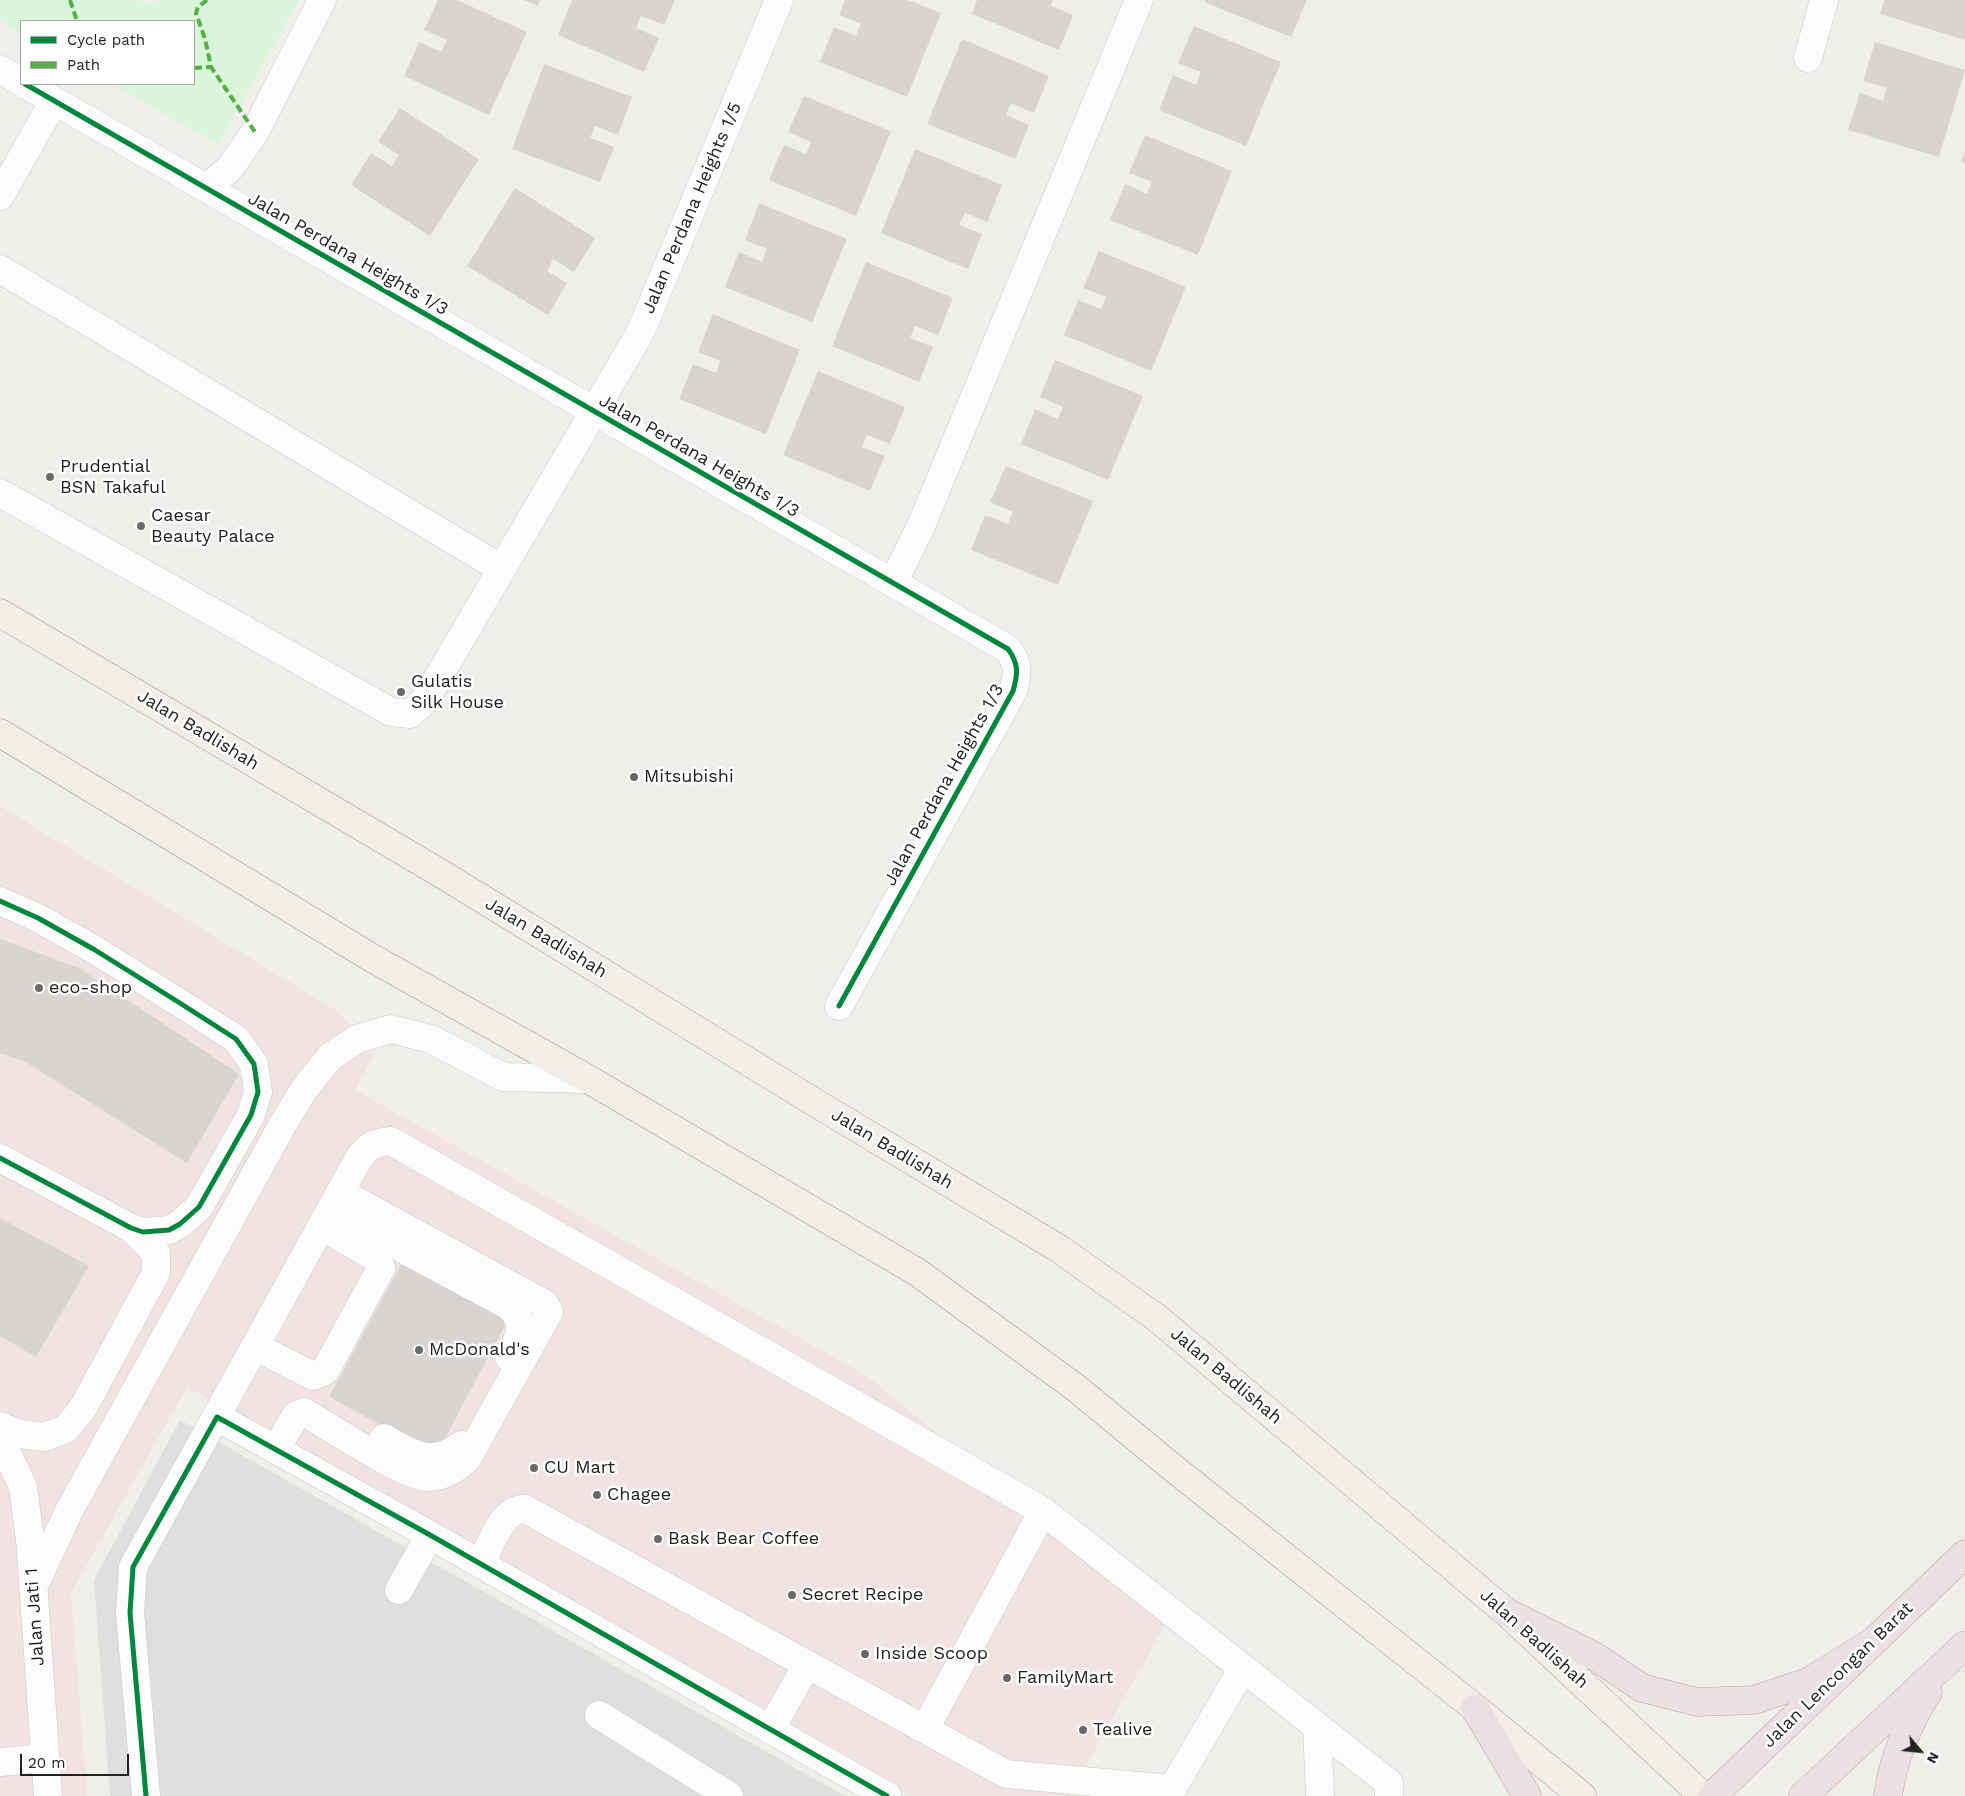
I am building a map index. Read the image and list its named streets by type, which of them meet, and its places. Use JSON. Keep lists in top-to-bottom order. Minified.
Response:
{"streets":{"highway":["Jalan Lencongan Barat"],"main road":["Jalan Badlishah"],"street":["Jalan Perdana Heights 1/5","Jalan Perdana Heights 1/3","Jalan Jati 1"]},"crossings":[["Jalan Perdana Heights 1/5","Jalan Perdana Heights 1/3"]],"places":["Prudential BSN Takaful","Caesar Beauty Palace","Gulatis Silk House","Mitsubishi","eco-shop","McDonald's","CU Mart","Chagee","Bask Bear Coffee","Secret Recipe","Inside Scoop","FamilyMart","Tealive"],"legend":["Cycle path","Path"],"scale_bar":"20 m","north":"bottom right"}
